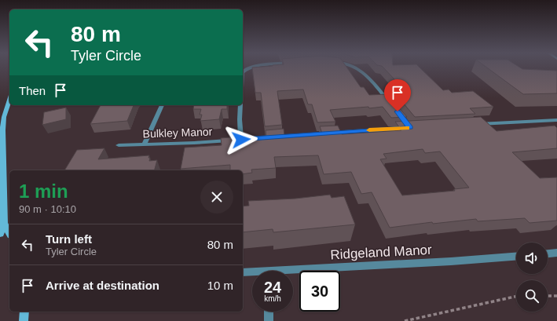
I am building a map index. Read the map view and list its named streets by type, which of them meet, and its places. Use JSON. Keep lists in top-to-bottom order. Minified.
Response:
{"streets":{"street":["Bulkley Manor","Ridgeland Manor"]},"page":{"turn":["80 m","Tyler Circle"],"then":"Then","heading":["1 min","90 m · 10:10"],"list":[{"name":"Turn left","note":"Tyler Circle","value":"80 m"},{"name":"Arrive at destination","value":"10 m"}],"speed":"24 km/h","limit":"30"}}
